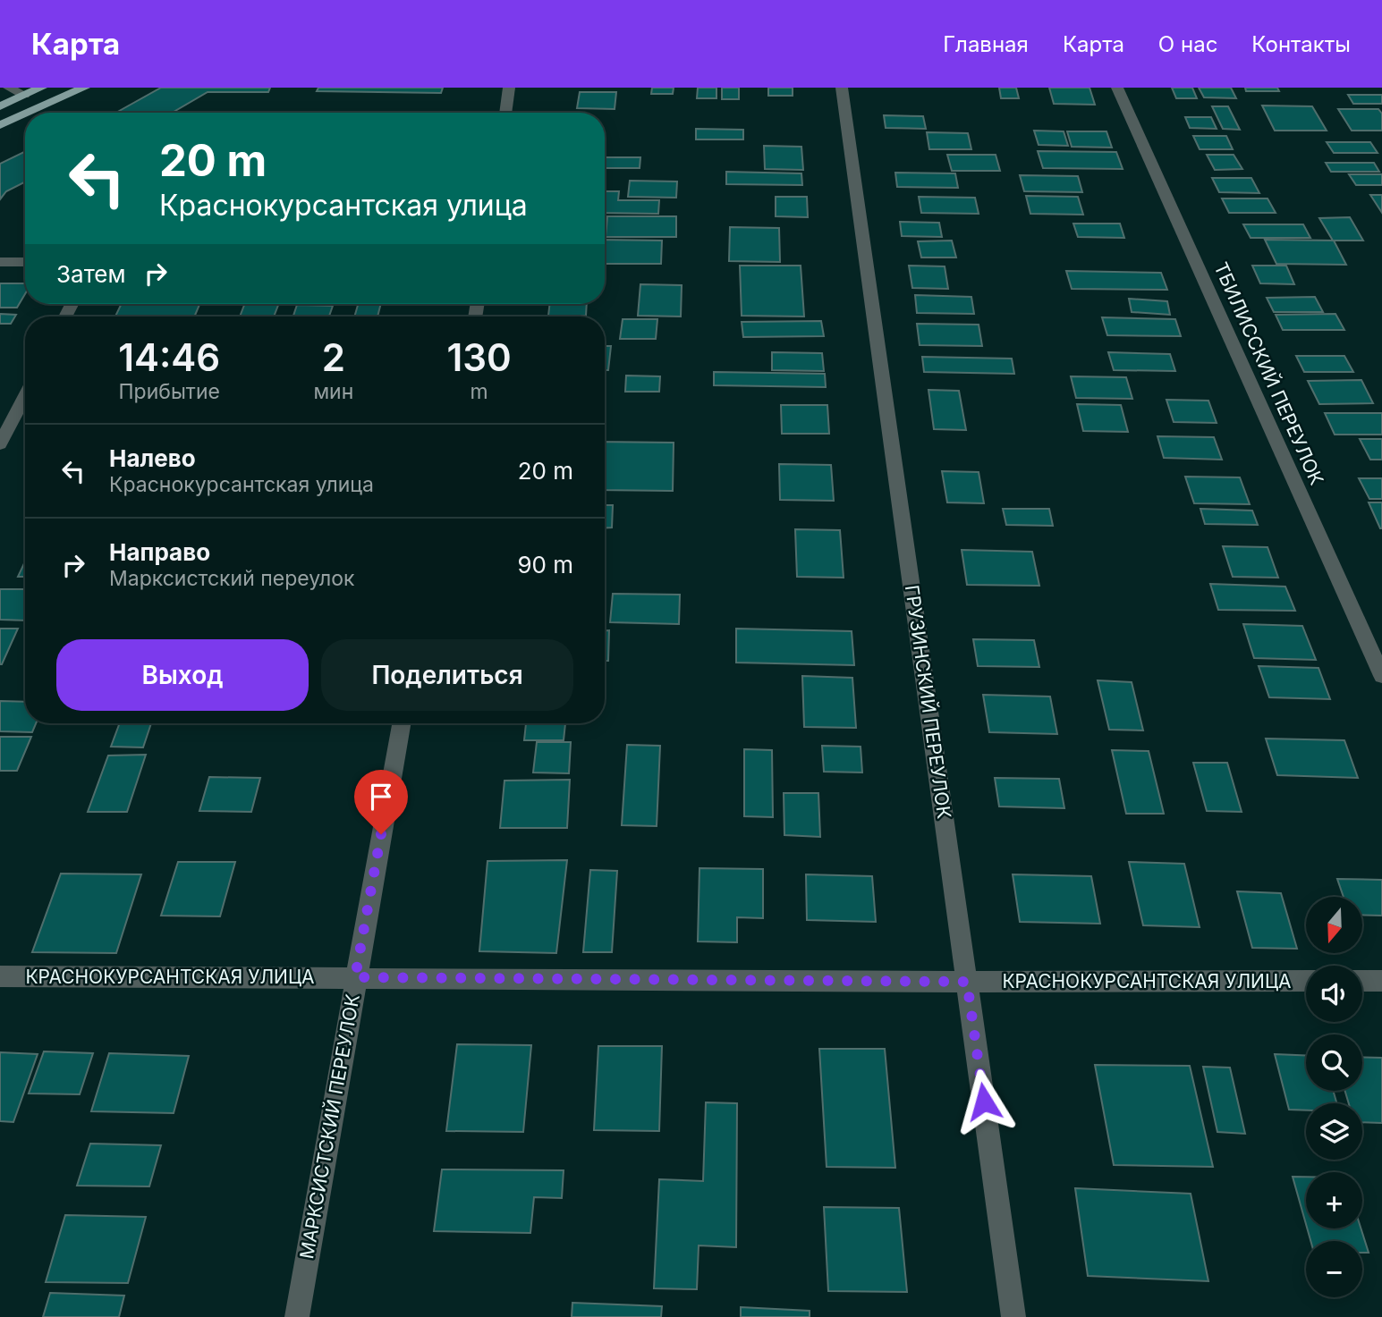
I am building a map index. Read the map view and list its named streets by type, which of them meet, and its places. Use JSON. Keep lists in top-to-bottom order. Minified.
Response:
{"streets":{"street":["ТБИЛИССКИЙ ПЕРЕУЛОК","ГРУЗИНСКИЙ ПЕРЕУЛОК","КРАСНОКУРСАНТСКАЯ УЛИЦА","МАРКСИСТСКИЙ ПЕРЕУЛОК"]},"crossings":[["ГРУЗИНСКИЙ ПЕРЕУЛОК","КРАСНОКУРСАНТСКАЯ УЛИЦА"],["КРАСНОКУРСАНТСКАЯ УЛИЦА","МАРКСИСТСКИЙ ПЕРЕУЛОК"]],"north":"bottom","page":{"header":"Карта","nav":["Главная","Карта","О нас","Контакты"],"turn":["20 m","Краснокурсантская улица"],"then":"Затем","eta":["14:46","Прибытие","2","мин","130","m"],"list":[{"name":"Налево","note":"Краснокурсантская улица","value":"20 m"},{"name":"Направо","note":"Марксистский переулок","value":"90 m"}],"buttons":["Выход","Поделиться"],"map_buttons":["+","−"]}}
